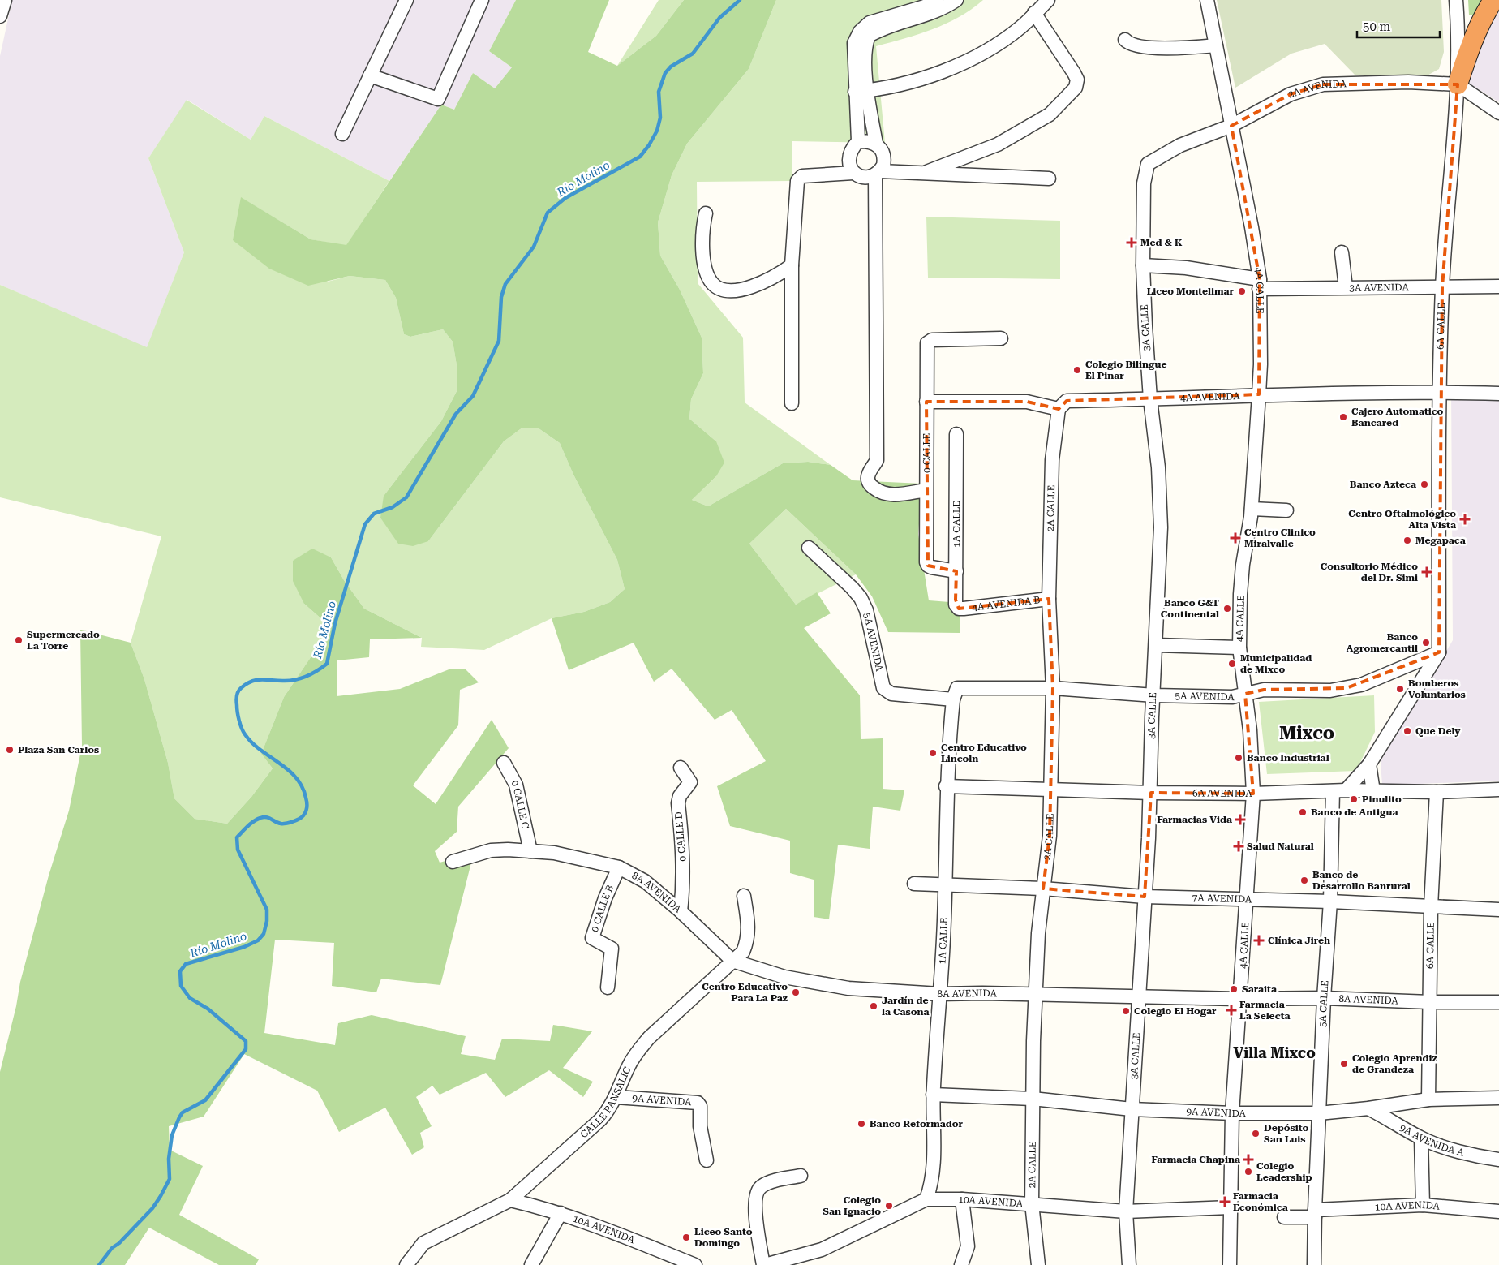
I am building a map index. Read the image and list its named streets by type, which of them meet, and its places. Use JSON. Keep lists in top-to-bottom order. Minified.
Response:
{"streets":{"street":["2A AVENIDA","3A AVENIDA","4A CALLE","6A CALLE","3A CALLE","4A AVENIDA","0 CALLE","2A CALLE","1A CALLE","4A AVENIDA B","5A AVENIDA","6A AVENIDA","0 CALLE C","0 CALLE D","8A AVENIDA","7A AVENIDA","0 CALLE B","5A CALLE","9A AVENIDA","CALLE PANSALIC","9A AVENIDA A","10A AVENIDA"]},"crossings":[["2A AVENIDA","4A CALLE"],["2A AVENIDA","6A CALLE"],["2A AVENIDA","3A CALLE"],["3A AVENIDA","4A CALLE"],["3A AVENIDA","6A CALLE"],["3A AVENIDA","3A CALLE"],["4A CALLE","4A AVENIDA"],["4A CALLE","5A AVENIDA"],["4A CALLE","6A AVENIDA"],["4A CALLE","8A AVENIDA"],["4A CALLE","7A AVENIDA"],["4A CALLE","9A AVENIDA"],["4A CALLE","10A AVENIDA"],["6A CALLE","4A AVENIDA"],["6A CALLE","5A AVENIDA"],["6A CALLE","6A AVENIDA"],["6A CALLE","8A AVENIDA"],["6A CALLE","7A AVENIDA"],["6A CALLE","9A AVENIDA"],["3A CALLE","4A AVENIDA"],["3A CALLE","5A AVENIDA"],["3A CALLE","6A AVENIDA"],["3A CALLE","8A AVENIDA"],["3A CALLE","7A AVENIDA"],["3A CALLE","9A AVENIDA"],["3A CALLE","10A AVENIDA"],["4A AVENIDA","2A CALLE"],["0 CALLE","1A CALLE"],["2A CALLE","4A AVENIDA B"],["2A CALLE","5A AVENIDA"],["2A CALLE","6A AVENIDA"],["2A CALLE","8A AVENIDA"],["2A CALLE","7A AVENIDA"],["2A CALLE","9A AVENIDA"],["2A CALLE","10A AVENIDA"],["1A CALLE","4A AVENIDA B"],["1A CALLE","5A AVENIDA"],["1A CALLE","6A AVENIDA"],["1A CALLE","8A AVENIDA"],["1A CALLE","7A AVENIDA"],["1A CALLE","9A AVENIDA"],["1A CALLE","10A AVENIDA"],["6A AVENIDA","5A CALLE"],["0 CALLE C","8A AVENIDA"],["0 CALLE D","8A AVENIDA"],["8A AVENIDA","0 CALLE B"],["8A AVENIDA","5A CALLE"],["8A AVENIDA","CALLE PANSALIC"],["7A AVENIDA","5A CALLE"],["5A CALLE","9A AVENIDA"],["5A CALLE","10A AVENIDA"],["9A AVENIDA","CALLE PANSALIC"],["9A AVENIDA","9A AVENIDA A"],["CALLE PANSALIC","10A AVENIDA"]],"districts":["Mixco","Villa Mixco"],"water":["Río Molino"],"places":{"health":["Med & K","Centro Oftalmológico Alta Vista","Centro Clinico Miralvalle","Consultorio Médico del Dr. Simi","Farmacias Vida","Salud Natural","Clínica Jireh","Farmacia La Selecta","Farmacia Chapina","Farmacia Económica"],"other":["Liceo Montelimar","Colegio Bilingue El Pinar","Cajero Automatico Bancared","Banco Azteca","Megapaca","Banco G&T Continental","Supermercado La Torre","Banco Agromercantil","Municipalidad de Mixco","Bomberos Voluntarios","Que Dely","Plaza San Carlos","Centro Educativo Lincoln","Banco Industrial","Pinulito","Banco de Antigua","Banco de Desarrollo Banrural","Saraita","Centro Educativo Para La Paz","Jardín de la Casona","Colegio El Hogar","Colegio Aprendiz de Grandeza","Banco Reformador","Depósito San Luis","Colegio Leadership","Colegio San Ignacio","Liceo Santo Domingo"]},"scale_bar":"50 m"}
